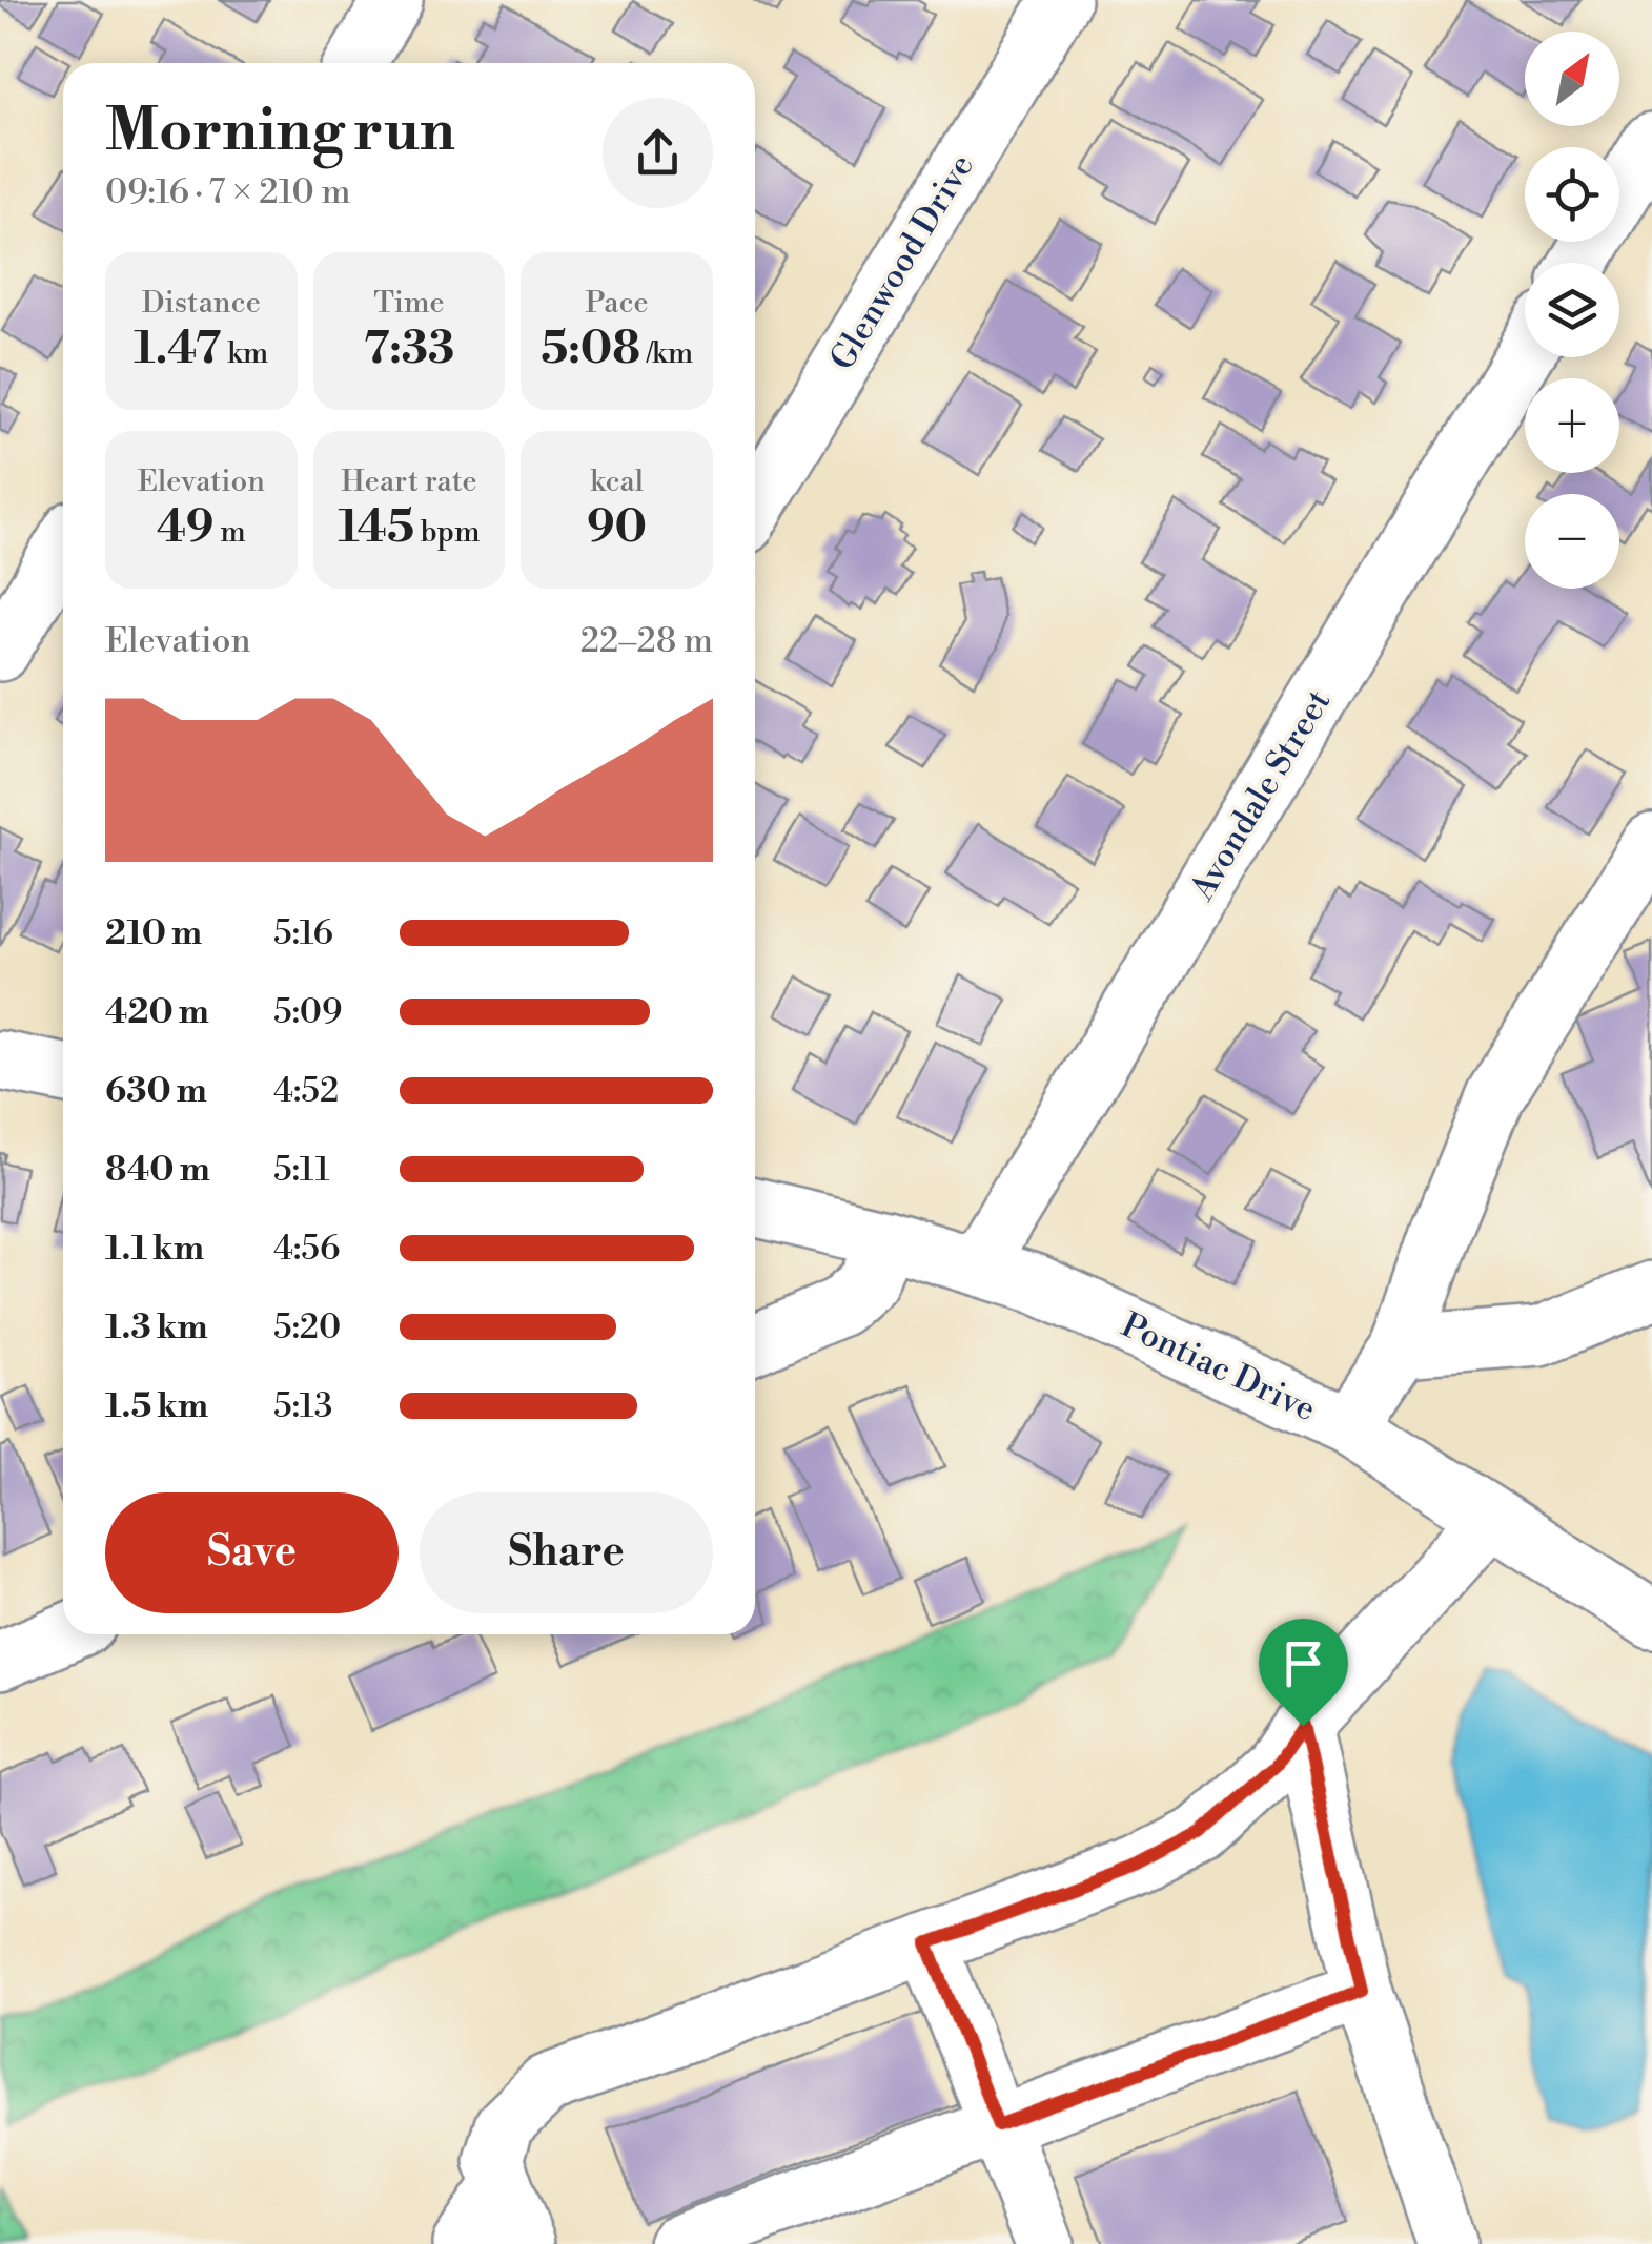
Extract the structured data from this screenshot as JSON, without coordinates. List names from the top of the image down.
{
  "streets": {
    "street": ["Glenwood Drive", "Avondale Street", "Pontiac Drive"]
  },
  "crossings": [
    ["Avondale Street", "Pontiac Drive"]
  ],
  "north": "top right",
  "page": {
    "map_buttons": ["+", "−"],
    "heading": ["Morning run", "09:16 · 7 × 210 m"],
    "stats": [
      ["Distance", "1.47 km"],
      ["Time", "7:33"],
      ["Pace", "5:08 /km"],
      ["Elevation", "49 m"],
      ["Heart rate", "145 bpm"],
      ["kcal", "90"]
    ],
    "chart": ["Elevation", "22–28 m"],
    "list": [
      {
        "name": "210 m",
        "note": "5:16"
      },
      {
        "name": "420 m",
        "note": "5:09"
      },
      {
        "name": "630 m",
        "note": "4:52"
      },
      {
        "name": "840 m",
        "note": "5:11"
      },
      {
        "name": "1.1 km",
        "note": "4:56"
      },
      {
        "name": "1.3 km",
        "note": "5:20"
      },
      {
        "name": "1.5 km",
        "note": "5:13"
      }
    ],
    "buttons": ["Save", "Share"]
  }
}
